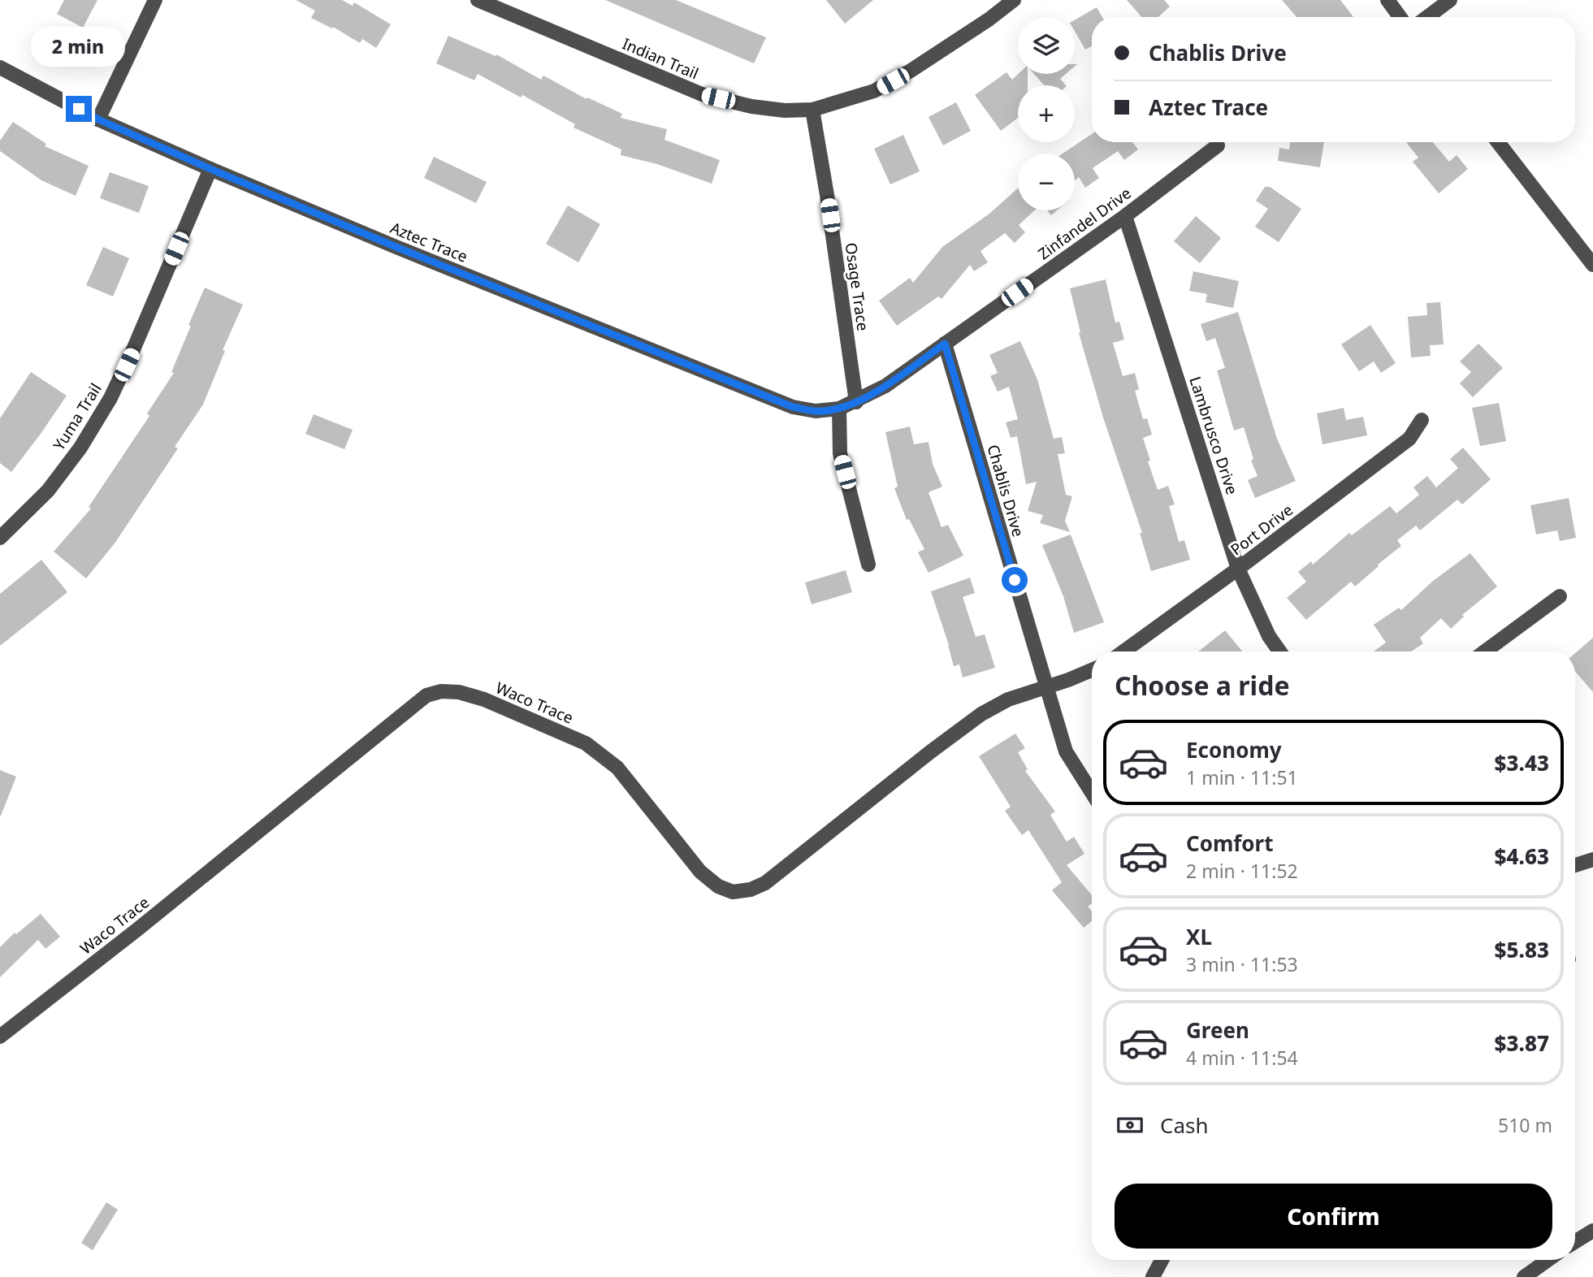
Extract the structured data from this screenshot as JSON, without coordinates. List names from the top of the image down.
{
  "streets": {
    "street": [
      "Indian Trail",
      "Zinfandel Drive",
      "Aztec Trace",
      "Osage Trace",
      "Yuma Trail",
      "Lambrusco Drive",
      "Chablis Drive",
      "Port Drive",
      "Waco Trace"
    ]
  },
  "crossings": [
    ["Indian Trail", "Osage Trace"],
    ["Zinfandel Drive", "Aztec Trace"],
    ["Zinfandel Drive", "Osage Trace"],
    ["Zinfandel Drive", "Lambrusco Drive"],
    ["Zinfandel Drive", "Chablis Drive"],
    ["Aztec Trace", "Osage Trace"],
    ["Aztec Trace", "Yuma Trail"],
    ["Lambrusco Drive", "Port Drive"],
    ["Chablis Drive", "Waco Trace"]
  ],
  "page": {
    "map_buttons": ["+", "−"],
    "banner": ["Chablis Drive", "Aztec Trace"],
    "bubble": "2 min",
    "heading": "Choose a ride",
    "list": [
      {
        "name": "Economy",
        "note": "1 min · 11:51",
        "value": "$3.43"
      },
      {
        "name": "Comfort",
        "note": "2 min · 11:52",
        "value": "$4.63"
      },
      {
        "name": "XL",
        "note": "3 min · 11:53",
        "value": "$5.83"
      },
      {
        "name": "Green",
        "note": "4 min · 11:54",
        "value": "$3.87"
      }
    ],
    "pay": ["Cash", "510 m"],
    "buttons": "Confirm"
  }
}
